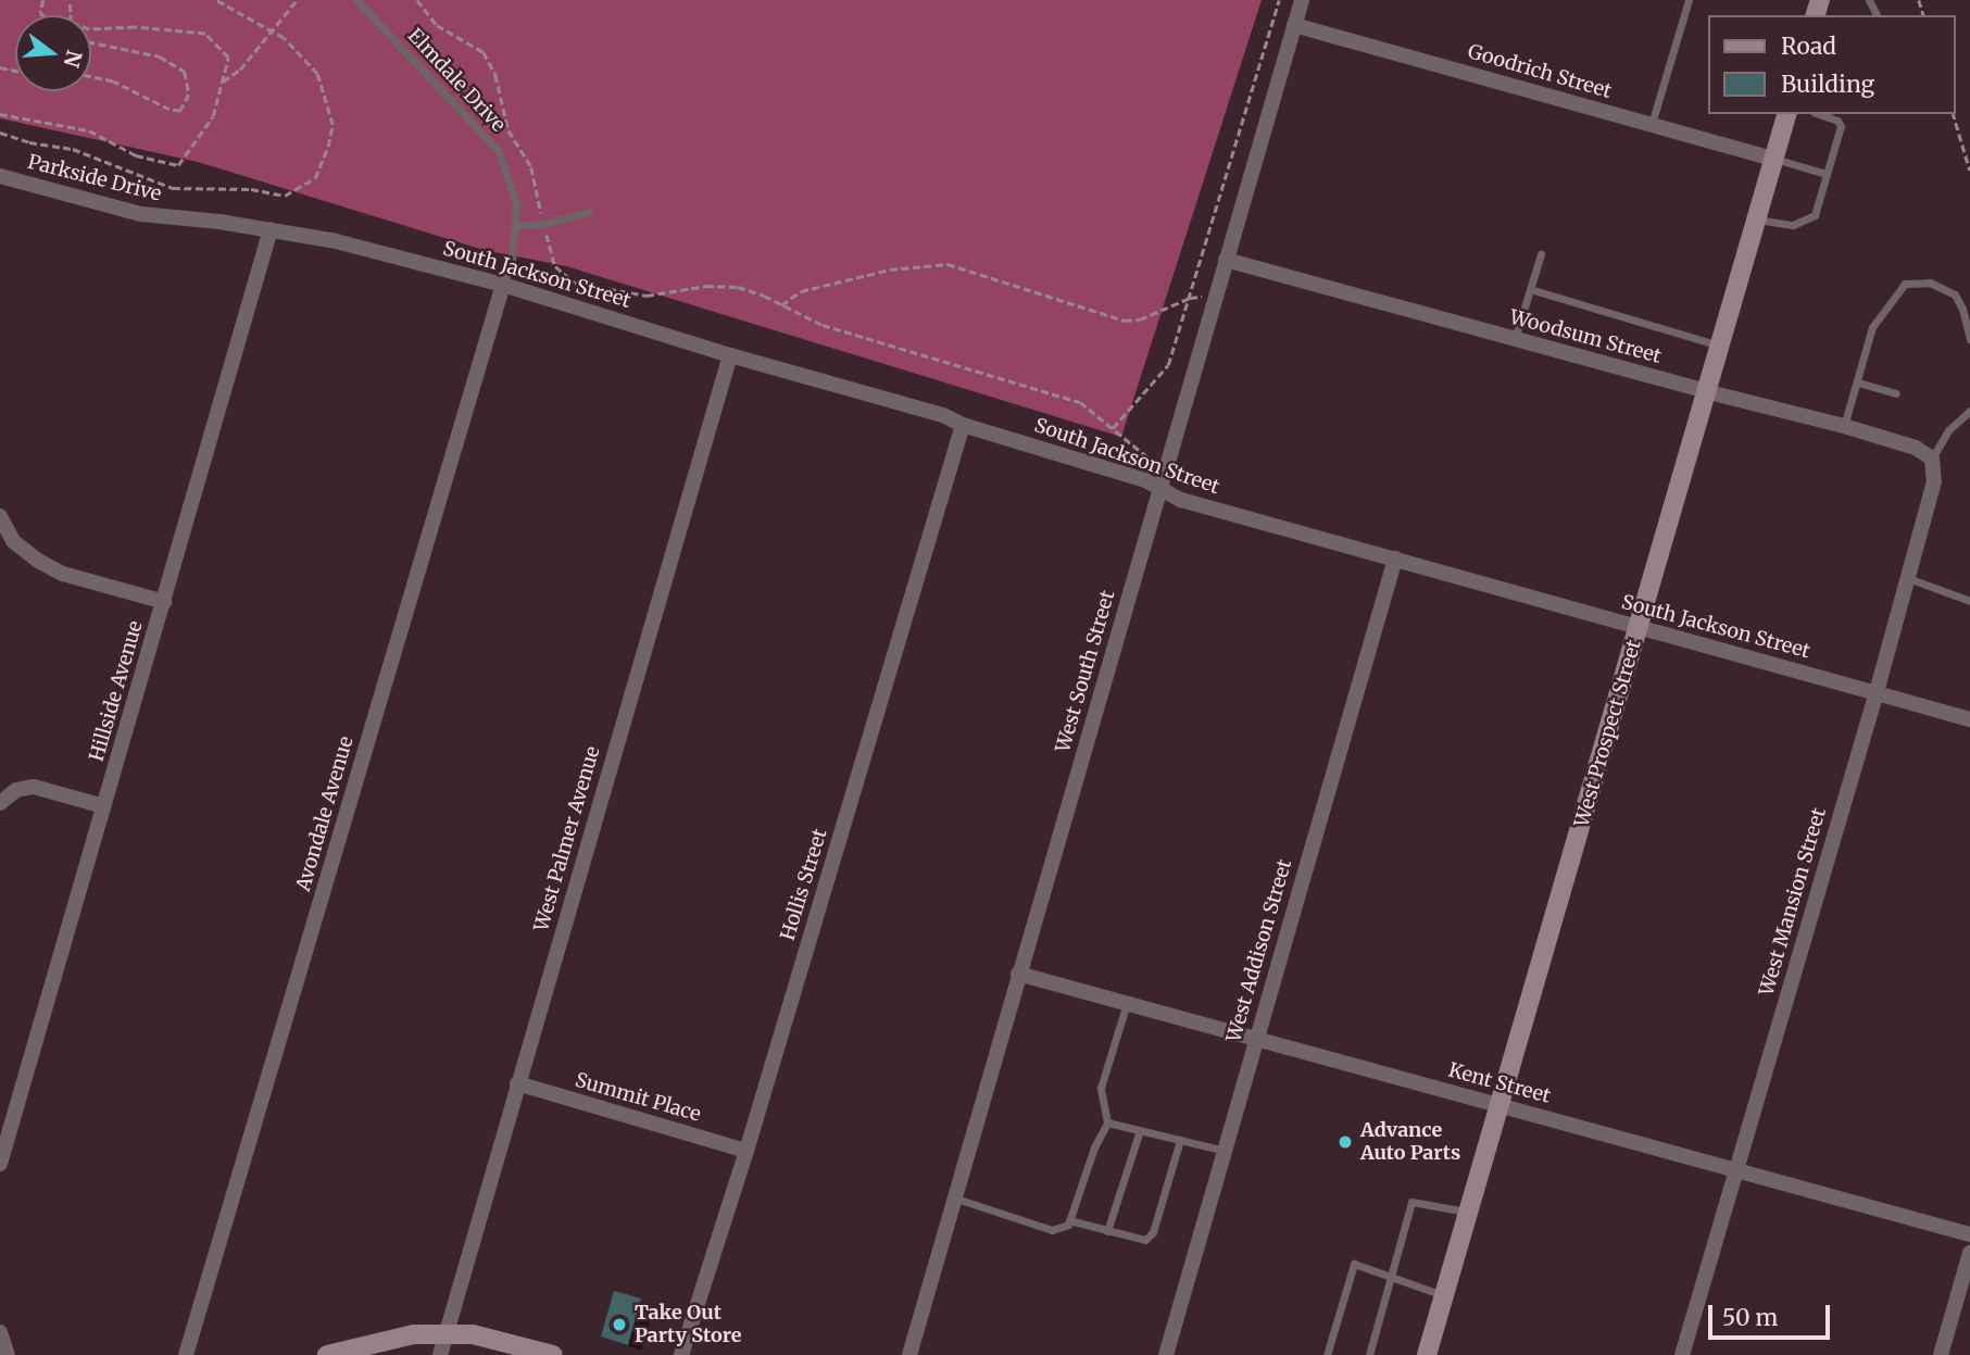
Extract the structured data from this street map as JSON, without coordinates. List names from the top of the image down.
{
  "streets": {
    "street": [
      "Goodrich Street",
      "Parkside Drive",
      "South Jackson Street",
      "Woodsum Street",
      "West South Street",
      "Hillside Avenue",
      "West Prospect Street",
      "Avondale Avenue",
      "West Palmer Avenue",
      "Hollis Street",
      "West Mansion Street",
      "West Addison Street",
      "Kent Street",
      "Summit Place"
    ],
    "lane": ["Elmdale Drive"]
  },
  "crossings": [
    ["Goodrich Street", "West South Street"],
    ["Goodrich Street", "West Prospect Street"],
    ["Elmdale Drive", "South Jackson Street"],
    ["Elmdale Drive", "Avondale Avenue"],
    ["Parkside Drive", "South Jackson Street"],
    ["Parkside Drive", "Hillside Avenue"],
    ["South Jackson Street", "West South Street"],
    ["South Jackson Street", "Hillside Avenue"],
    ["South Jackson Street", "West Prospect Street"],
    ["South Jackson Street", "Avondale Avenue"],
    ["South Jackson Street", "West Palmer Avenue"],
    ["South Jackson Street", "Hollis Street"],
    ["South Jackson Street", "West Mansion Street"],
    ["South Jackson Street", "West Addison Street"],
    ["Woodsum Street", "West South Street"],
    ["Woodsum Street", "West Prospect Street"],
    ["Woodsum Street", "West Mansion Street"],
    ["West South Street", "Kent Street"],
    ["West Prospect Street", "Kent Street"],
    ["West Palmer Avenue", "Summit Place"],
    ["Hollis Street", "Summit Place"],
    ["West Mansion Street", "Kent Street"],
    ["West Addison Street", "Kent Street"]
  ],
  "places": ["Advance Auto Parts", "Take Out Party Store"],
  "legend": ["Road", "Building"],
  "scale_bar": "50 m",
  "north": "right"
}
